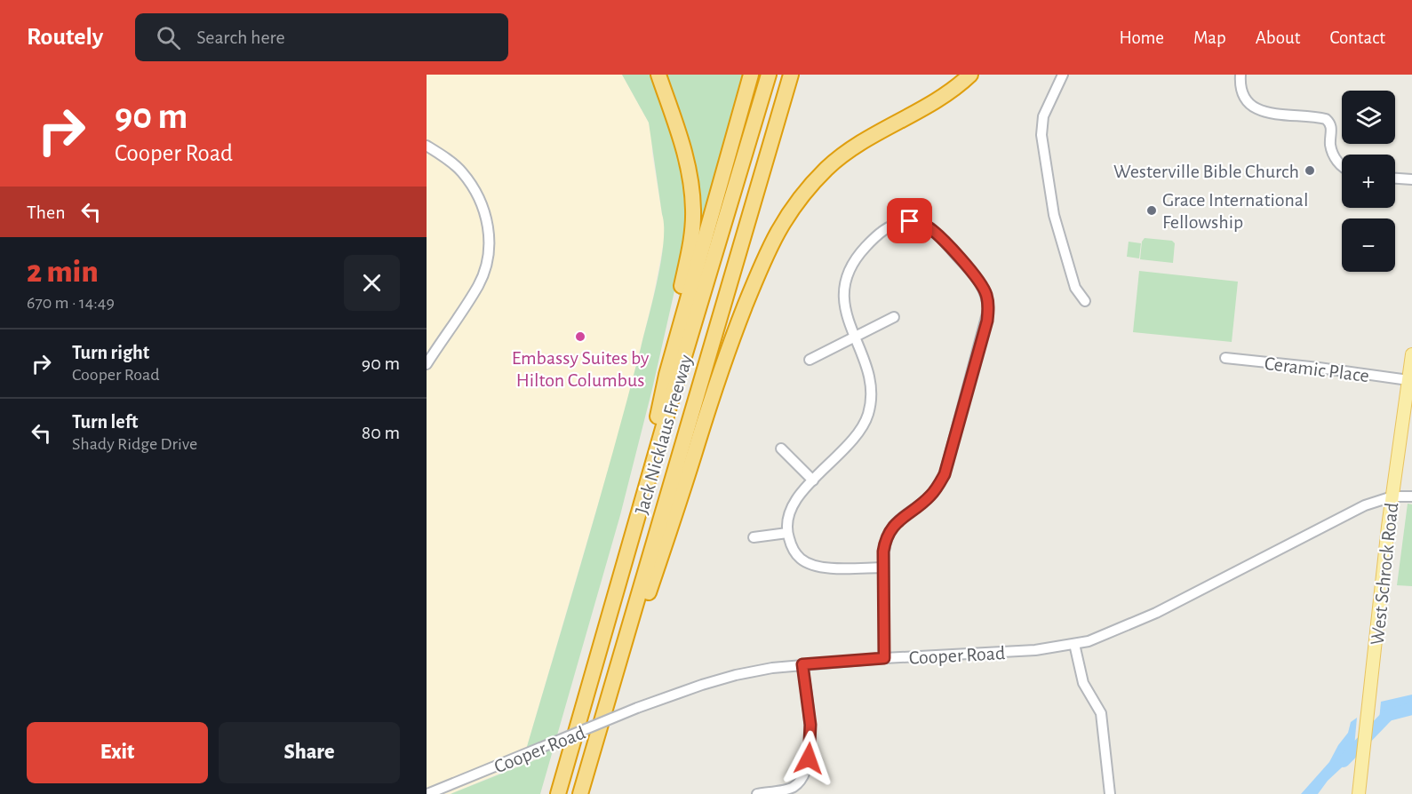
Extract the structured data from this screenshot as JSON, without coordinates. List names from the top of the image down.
{
  "streets": {
    "highway": ["Jack Nicklaus Freeway"],
    "main road": ["West Schrock Road"],
    "street": ["Ceramic Place", "Cooper Road"]
  },
  "crossings": [
    ["Ceramic Place", "West Schrock Road"],
    ["West Schrock Road", "Cooper Road"]
  ],
  "places": ["Westerville Bible Church", "Grace International Fellowship", "Embassy Suites by Hilton Columbus"],
  "page": {
    "header": "Routely",
    "search": "Search here",
    "nav": [
      "Home",
      "Map",
      "About",
      "Contact"
    ],
    "turn": ["90 m", "Cooper Road"],
    "map_buttons": ["+", "−"],
    "then": "Then",
    "heading": ["2 min", "670 m · 14:49"],
    "list": [
      {
        "name": "Turn right",
        "note": "Cooper Road",
        "value": "90 m"
      },
      {
        "name": "Turn left",
        "note": "Shady Ridge Drive",
        "value": "80 m"
      }
    ],
    "buttons": ["Exit", "Share"]
  }
}
